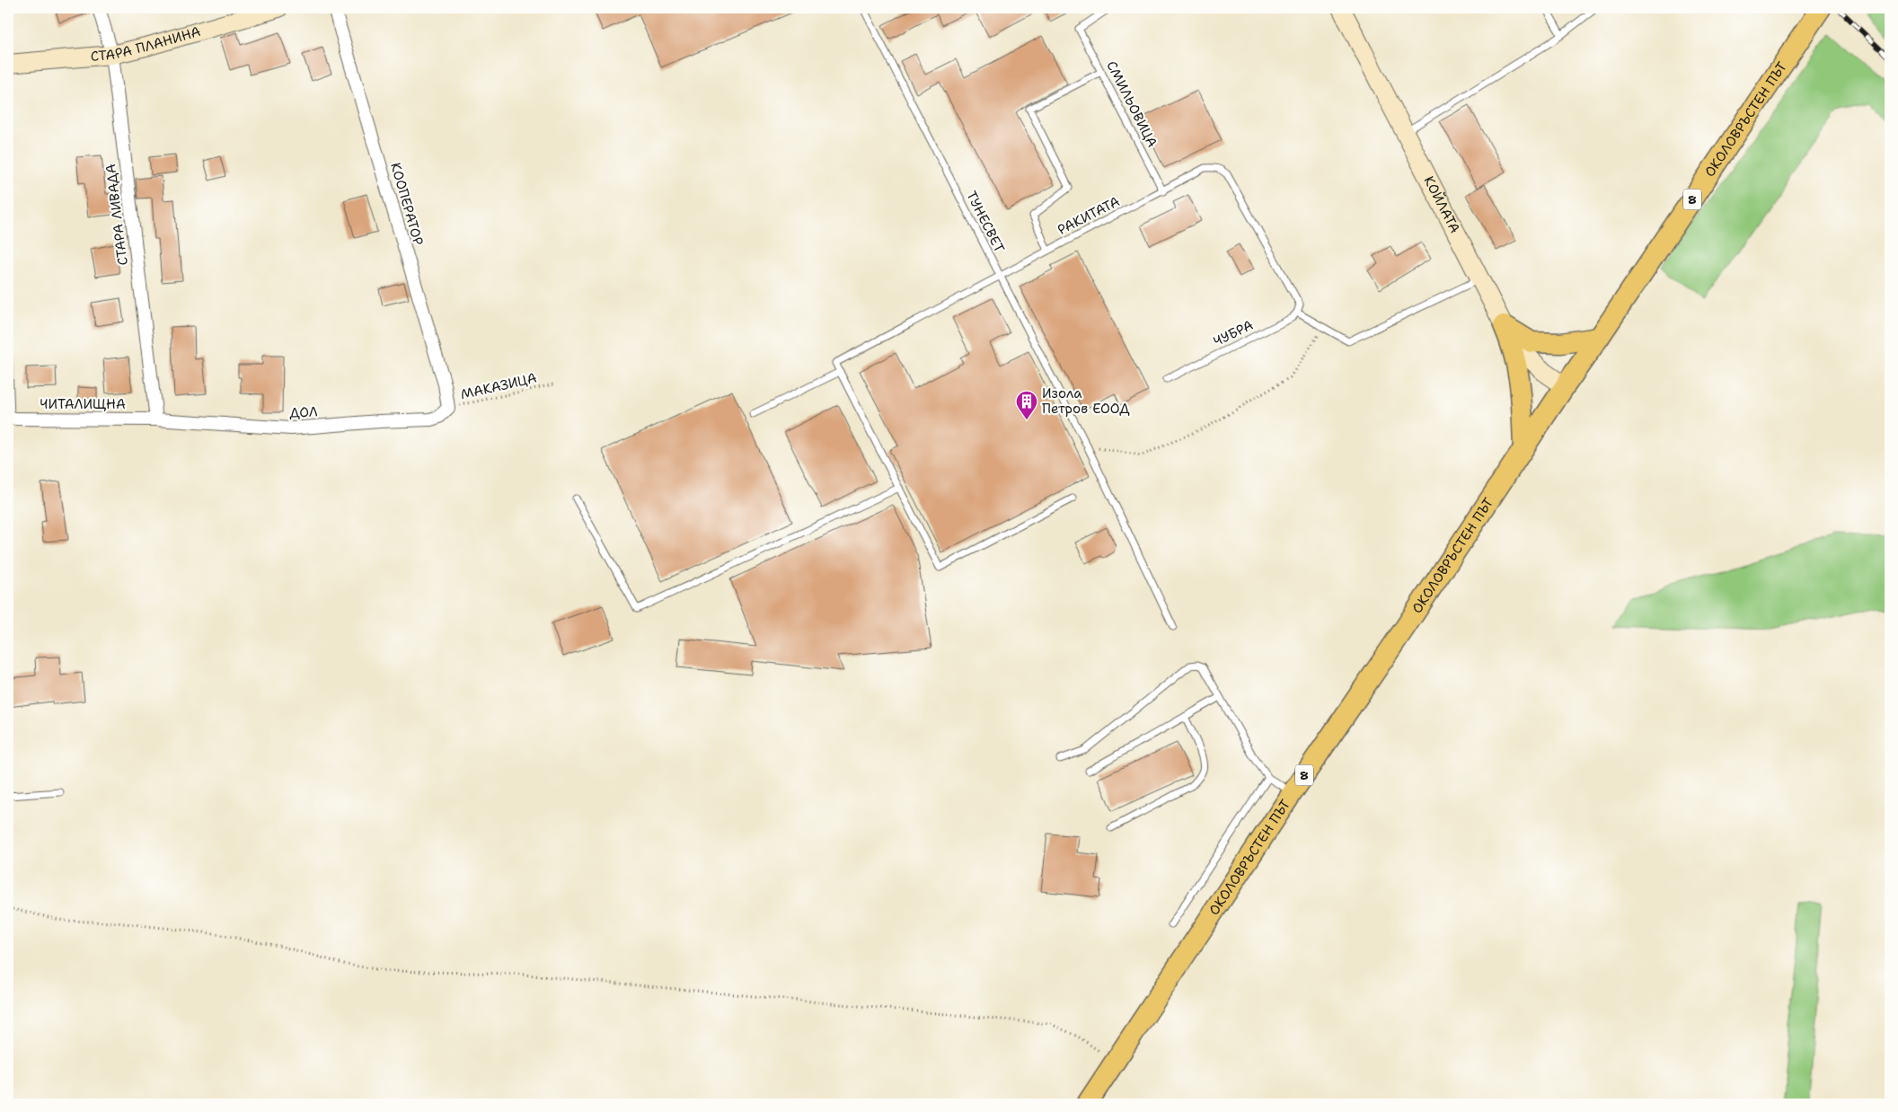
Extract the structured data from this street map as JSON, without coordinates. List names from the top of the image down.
{
  "streets": {
    "main road": ["ОКОЛОВРЪСТЕН ПЪТ", "8"],
    "street": [
      "СТАРА ПЛАНИНА",
      "КООПЕРАТОР",
      "КОЙЛАТА",
      "СТАРА ЛИВАДА",
      "ЧИТАЛИЩНА",
      "ДОЛ"
    ],
    "lane": [
      "СМИЛЬОВИЦА",
      "РАКИТАТА",
      "ТУНЕСВЕТ",
      "ЧУБРА"
    ],
    "path": ["МАКАЗИЦА"]
  },
  "crossings": [
    ["СТАРА ПЛАНИНА", "СТАРА ЛИВАДА"],
    ["СМИЛЬОВИЦА", "РАКИТАТА"],
    ["ОКОЛОВРЪСТЕН ПЪТ", "КОЙЛАТА"],
    ["КООПЕРАТОР", "МАКАЗИЦА"],
    ["КООПЕРАТОР", "ДОЛ"],
    ["СТАРА ЛИВАДА", "ЧИТАЛИЩНА"],
    ["СТАРА ЛИВАДА", "ДОЛ"],
    ["РАКИТАТА", "ТУНЕСВЕТ"],
    ["РАКИТАТА", "ЧУБРА"],
    ["МАКАЗИЦА", "ДОЛ"],
    ["ЧИТАЛИЩНА", "ДОЛ"]
  ],
  "places": {
    "building": ["Изола Петров ЕООД"]
  }
}
